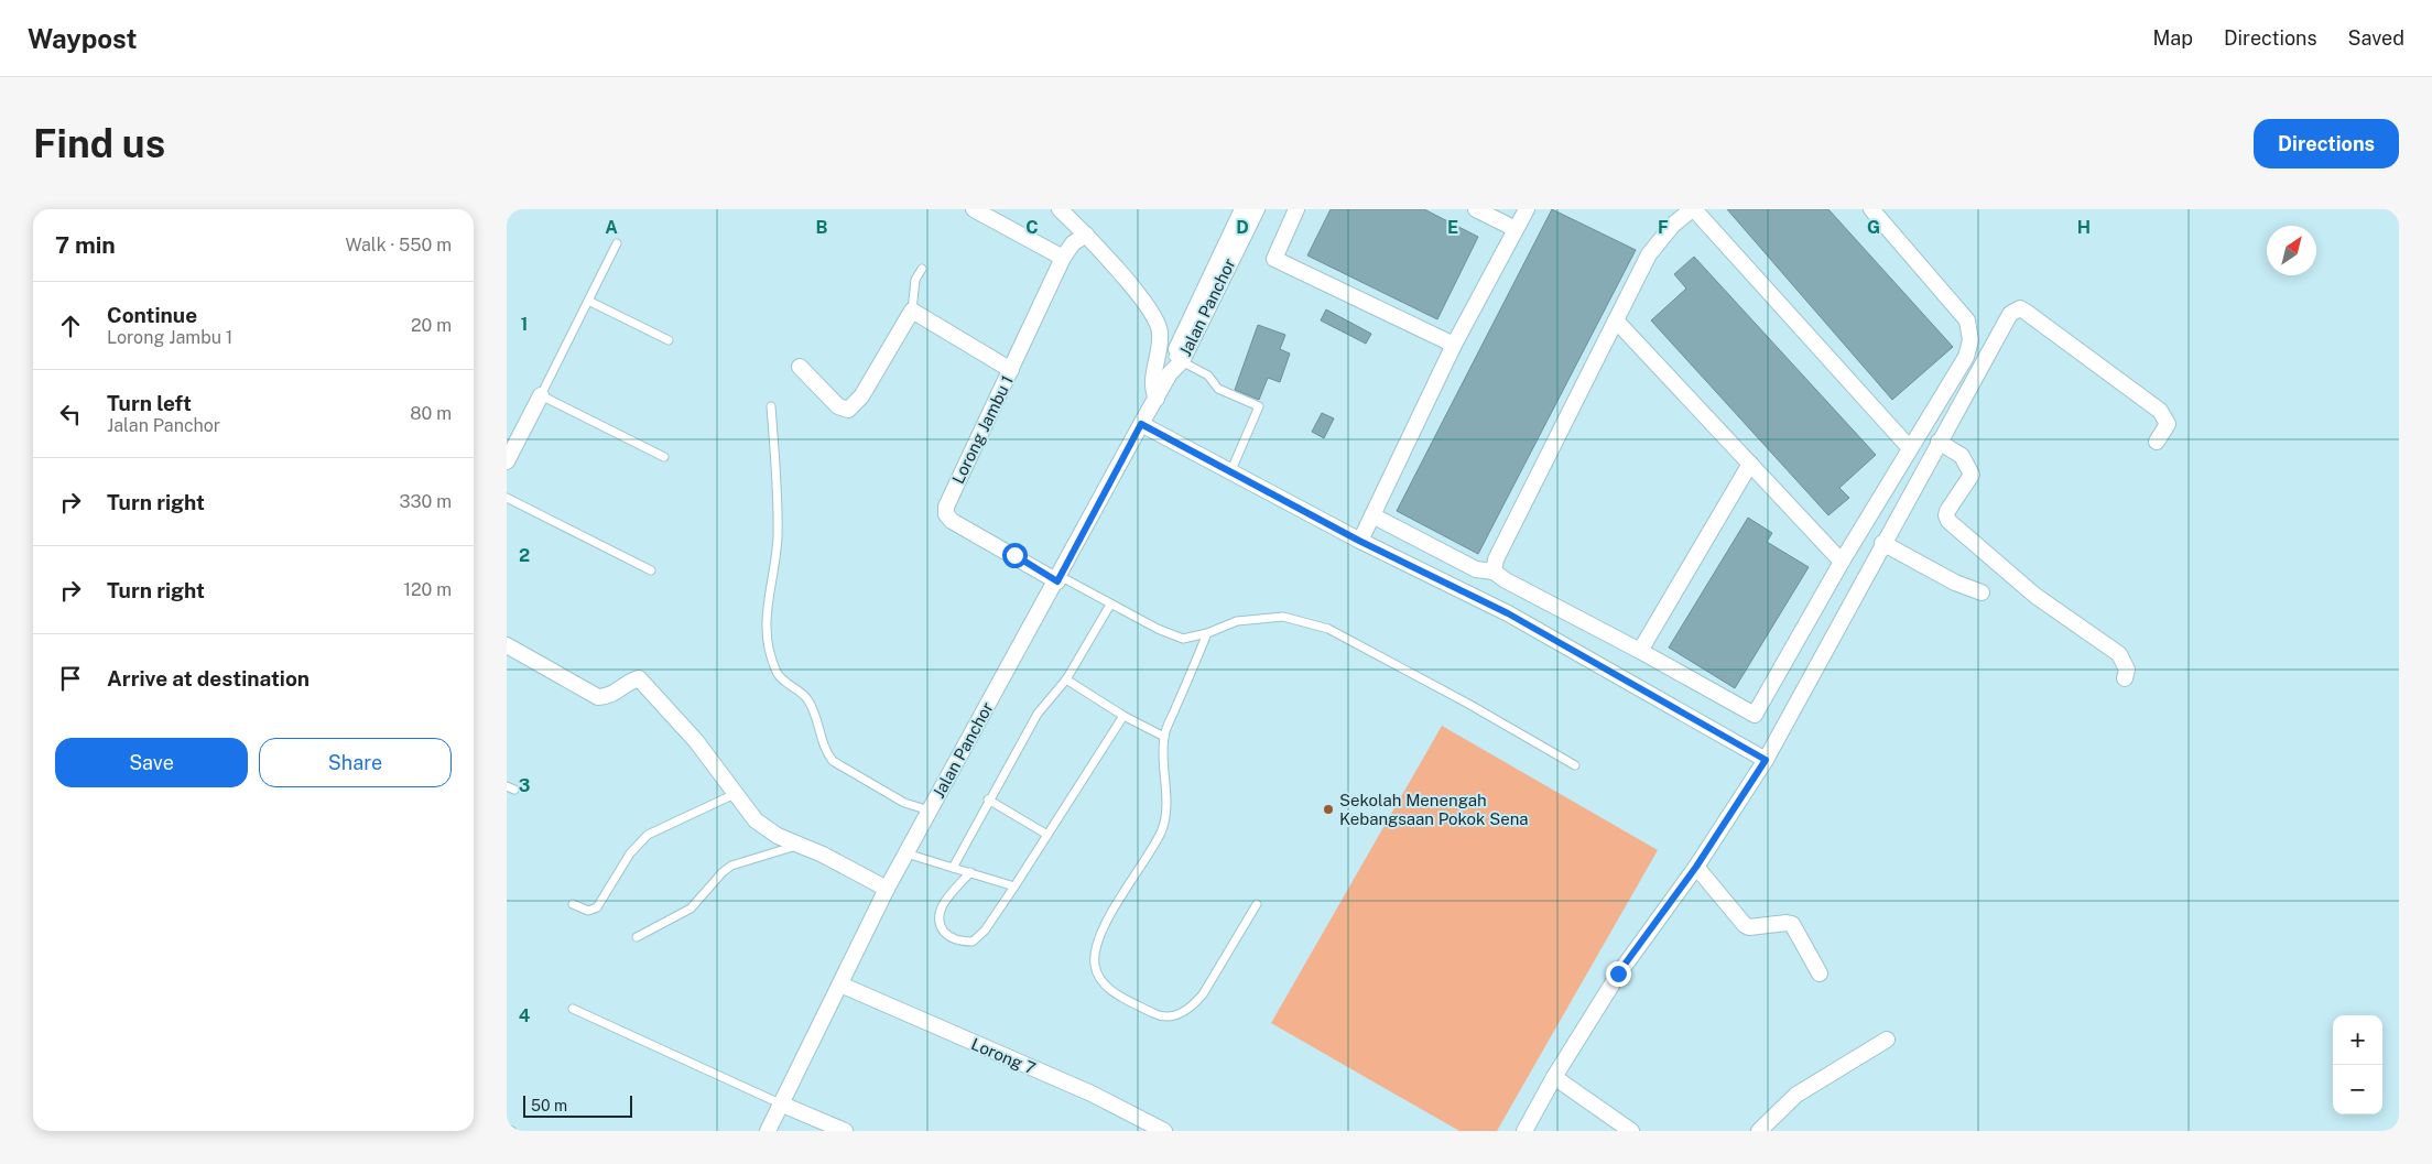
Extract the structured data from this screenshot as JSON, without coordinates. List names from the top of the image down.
{
  "streets": {
    "street": ["Jalan Panchor", "Lorong Jambu 1", "Lorong 7"]
  },
  "crossings": [
    ["Jalan Panchor", "Lorong Jambu 1"],
    ["Jalan Panchor", "Lorong 7"]
  ],
  "places": ["Sekolah Menengah Kebangsaan Pokok Sena"],
  "scale_bar": "50 m",
  "north": "top right",
  "page": {
    "header": "Waypost",
    "nav": ["Map", "Directions", "Saved"],
    "buttons": [
      "Directions",
      ["Save", "Share"]
    ],
    "title": "Find us",
    "heading": ["7 min", "Walk · 550 m"],
    "list": [
      ["Continue", "Lorong Jambu 1", "20 m"],
      ["Turn left", "Jalan Panchor", "80 m"],
      ["Turn right", "330 m"],
      ["Turn right", "120 m"],
      "Arrive at destination"
    ],
    "map_buttons": ["+", "−"],
    "scale": "50 m"
  },
  "grid": {
    "columns": [
      "A",
      "B",
      "C",
      "D",
      "E",
      "F",
      "G",
      "H"
    ],
    "rows": [
      "1",
      "2",
      "3",
      "4"
    ]
  }
}
